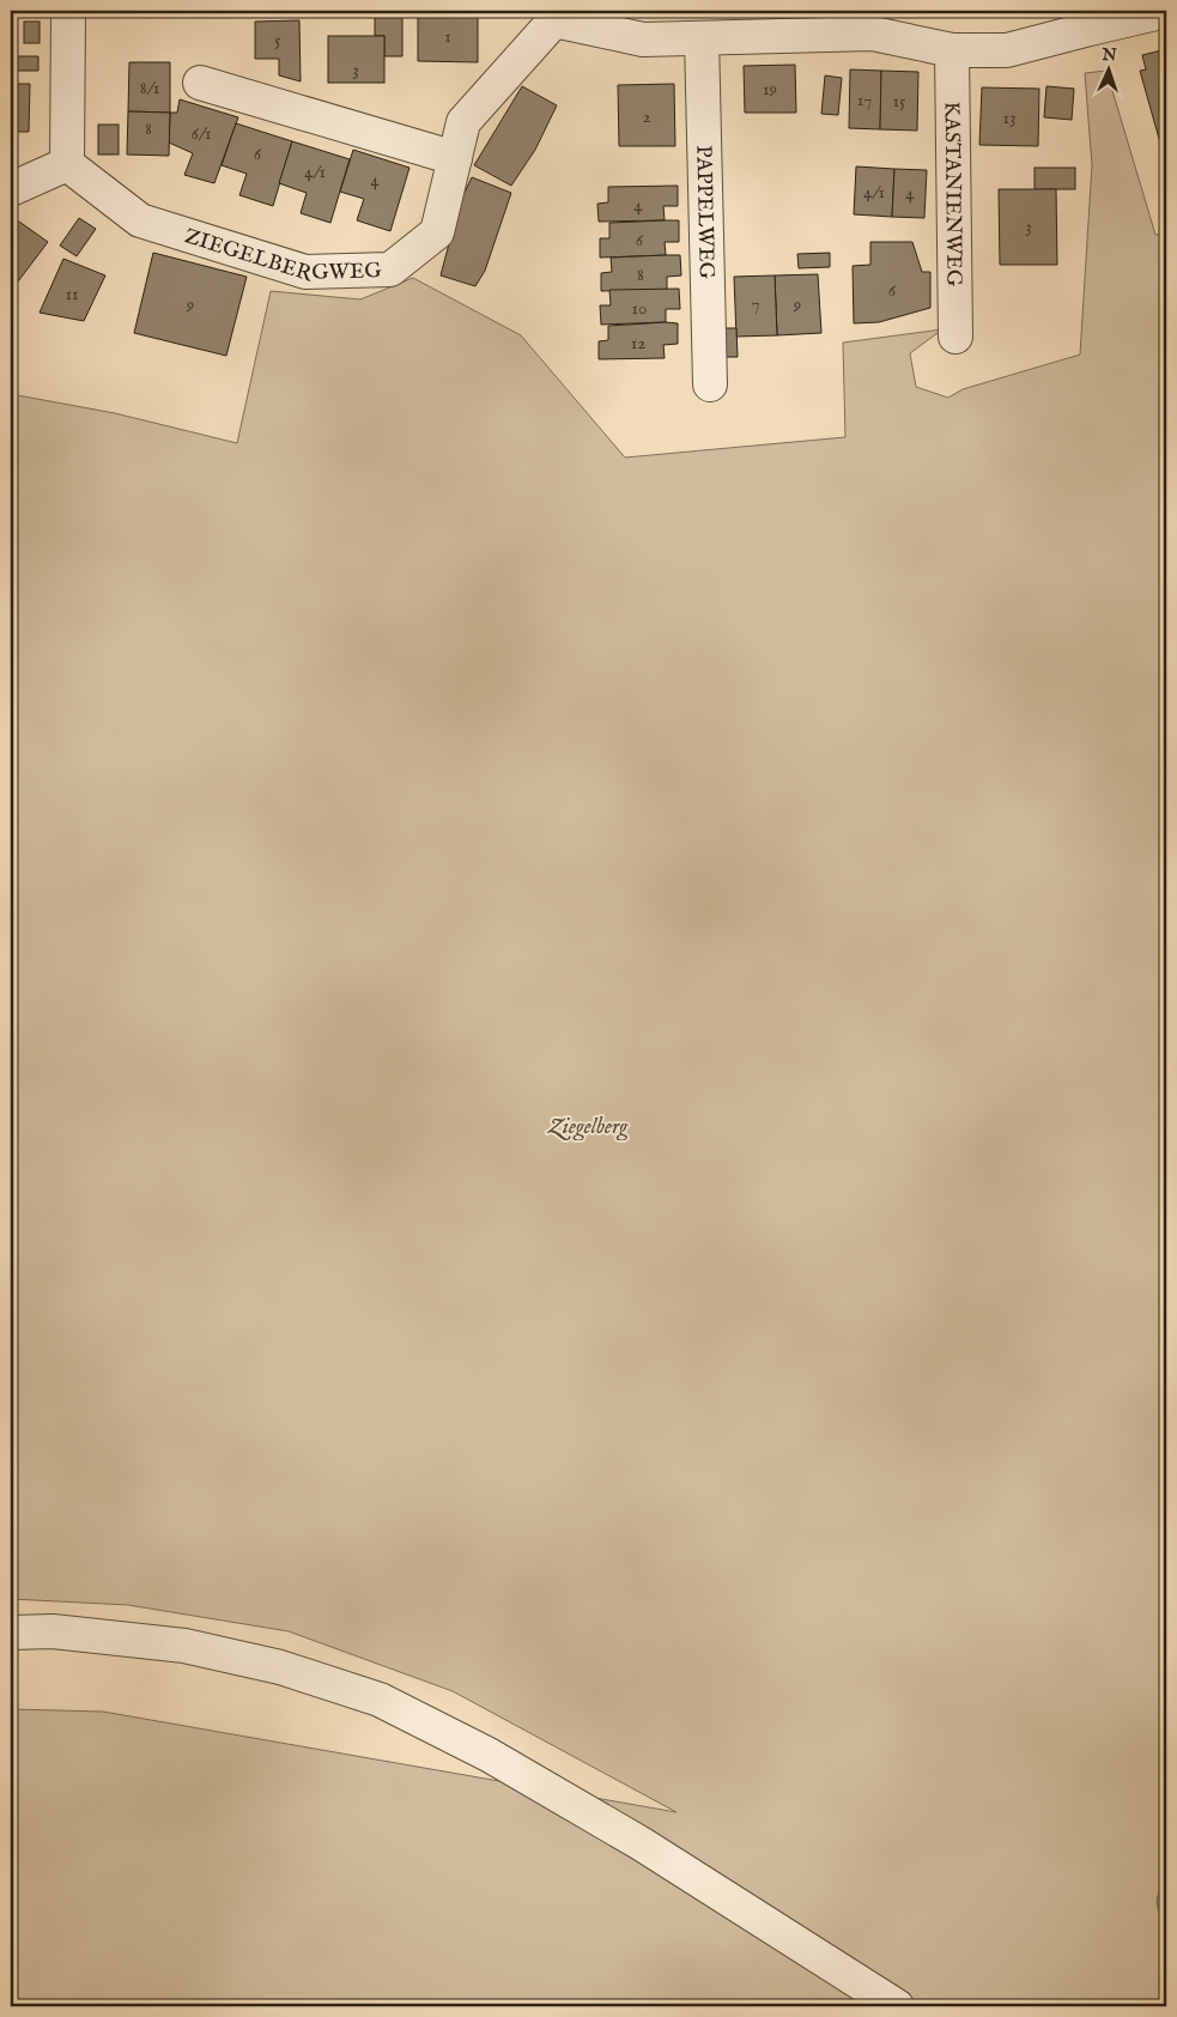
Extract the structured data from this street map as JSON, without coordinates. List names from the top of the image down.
{
  "streets": {
    "street": ["KASTANIENWEG", "PAPPELWEG", "ZIEGELBERGWEG"]
  },
  "parks": ["Ziegelberg"],
  "house_numbers": [
    "1",
    "5",
    "3",
    "8/1",
    "19",
    "17",
    "15",
    "2",
    "13",
    "8",
    "6/1",
    "6",
    "4/1",
    "4",
    "4/1",
    "4",
    "4",
    "3",
    "6",
    "8",
    "6",
    "11",
    "7",
    "9",
    "9",
    "10",
    "12"
  ],
  "north": "top"
}
